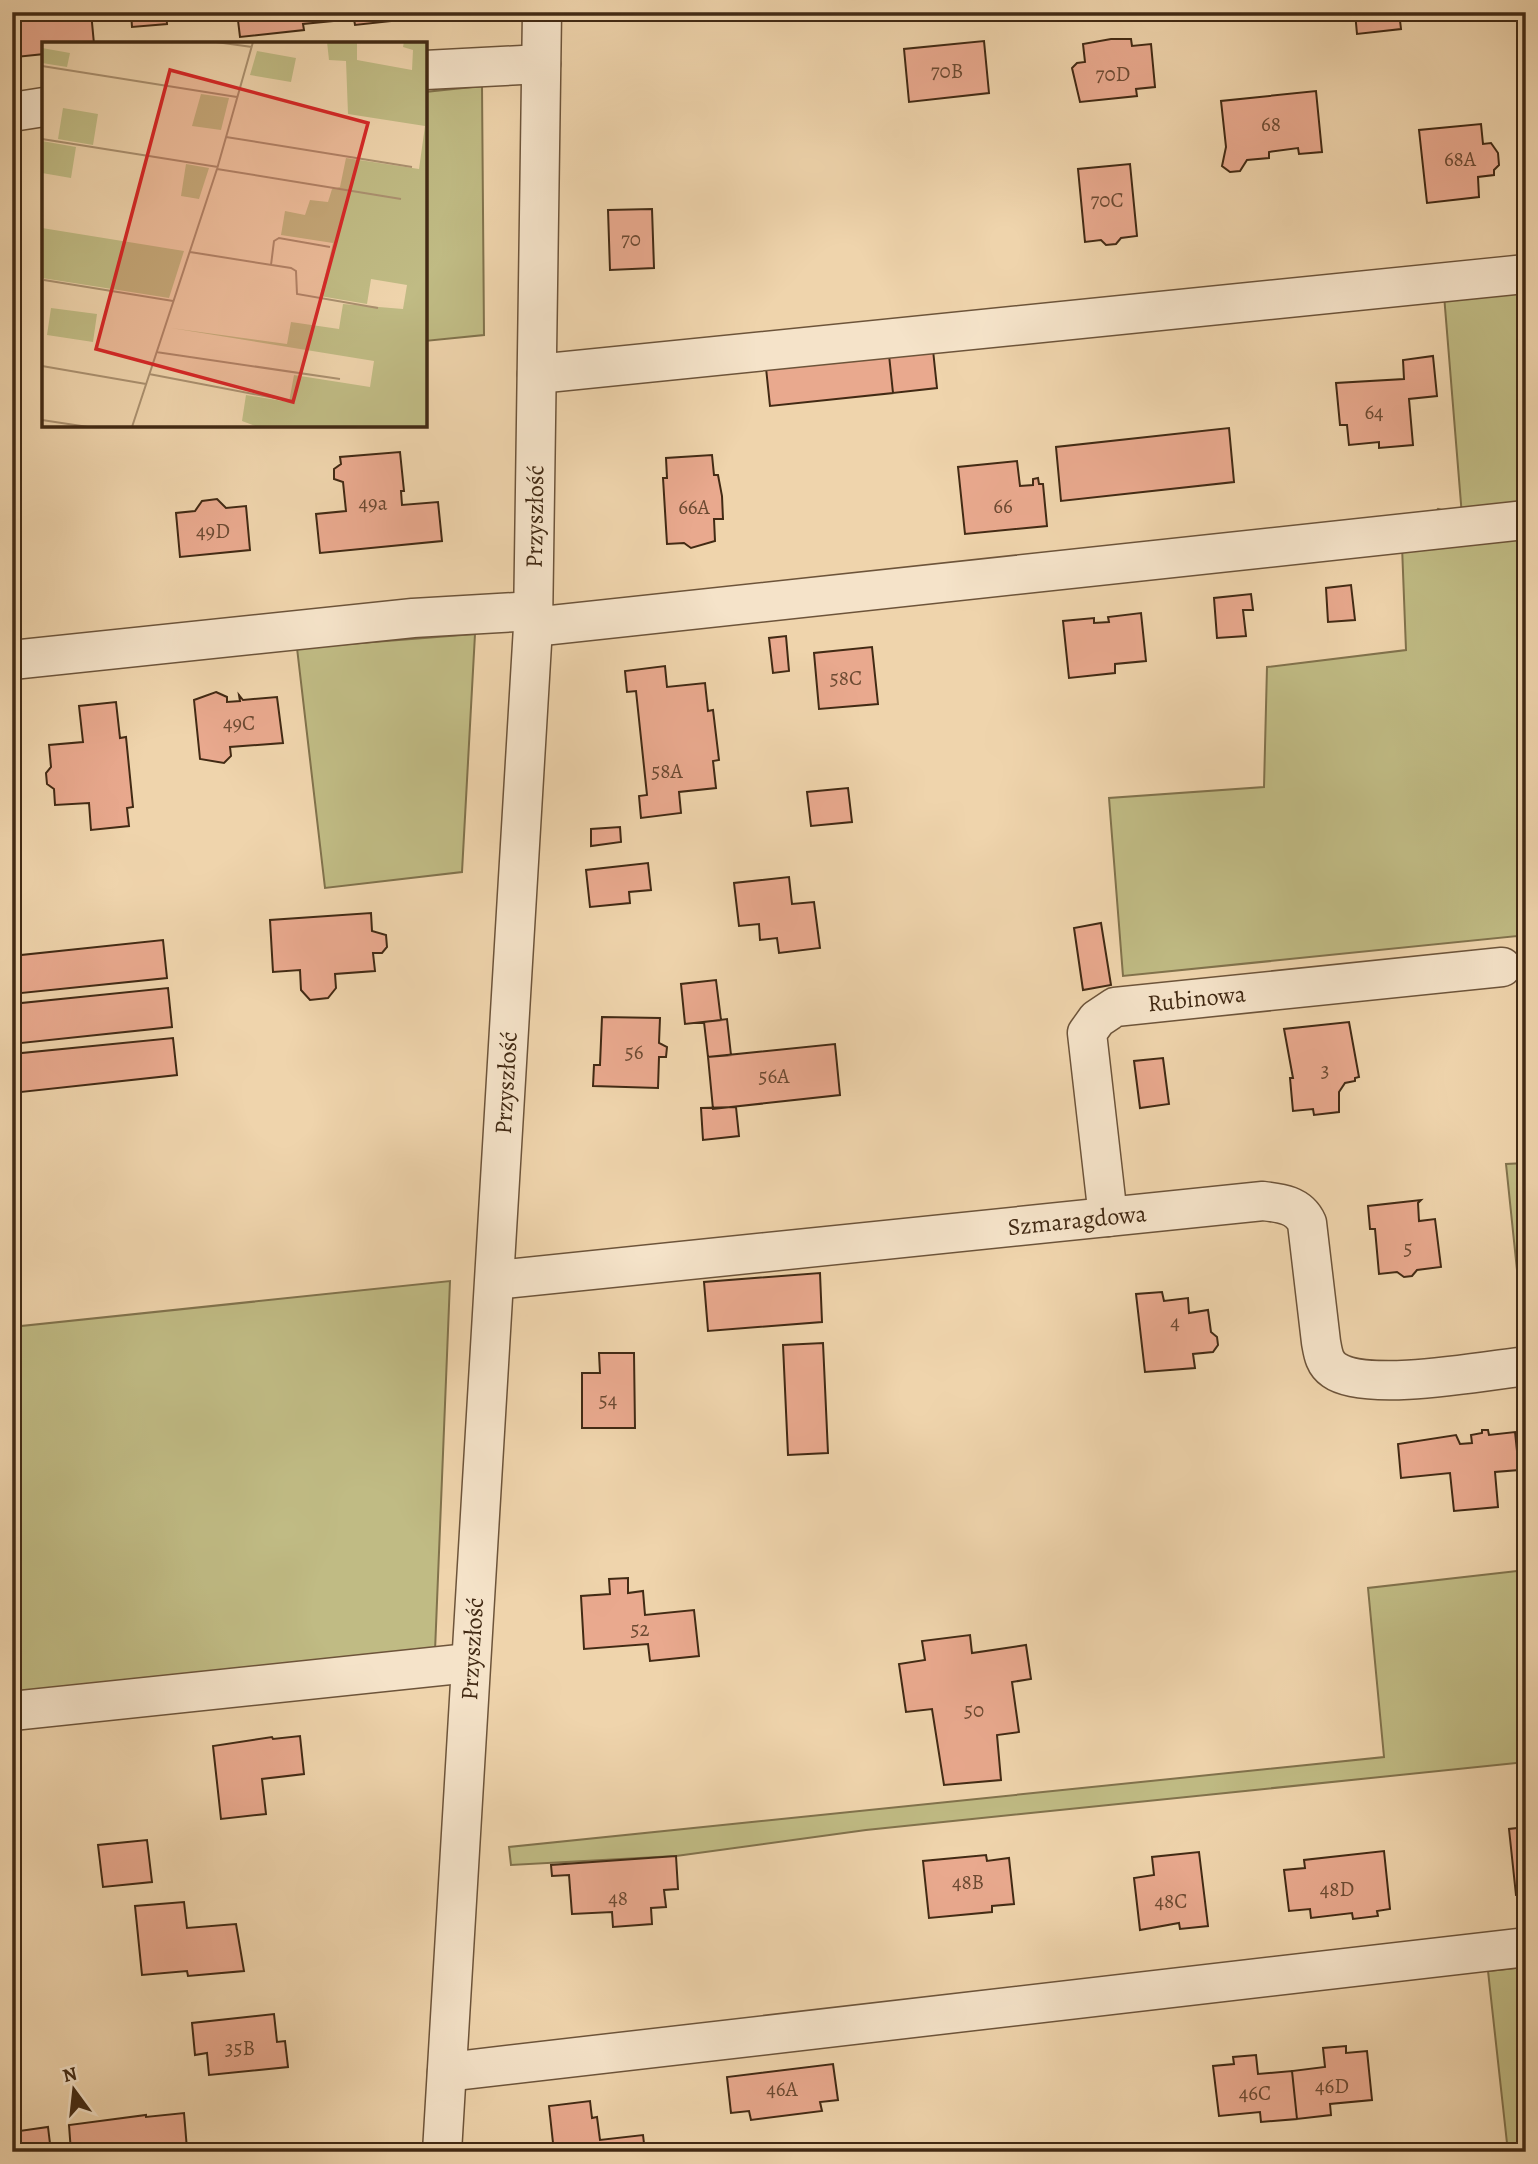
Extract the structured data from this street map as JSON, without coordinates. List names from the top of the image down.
{
  "streets": {
    "street": ["Przyszłość", "Rubinowa", "Szmaragdowa"]
  },
  "crossings": [
    ["Przyszłość", "Szmaragdowa"],
    ["Rubinowa", "Szmaragdowa"]
  ],
  "house_numbers": [
    "70B",
    "70D",
    "68",
    "68A",
    "70C",
    "70",
    "64",
    "49a",
    "66",
    "66A",
    "49D",
    "58C",
    "49C",
    "58A",
    "56",
    "3",
    "56A",
    "5",
    "4",
    "54",
    "52",
    "50",
    "48B",
    "48D",
    "48",
    "48C",
    "35B",
    "46D",
    "46A",
    "46C"
  ],
  "north": "top"
}
